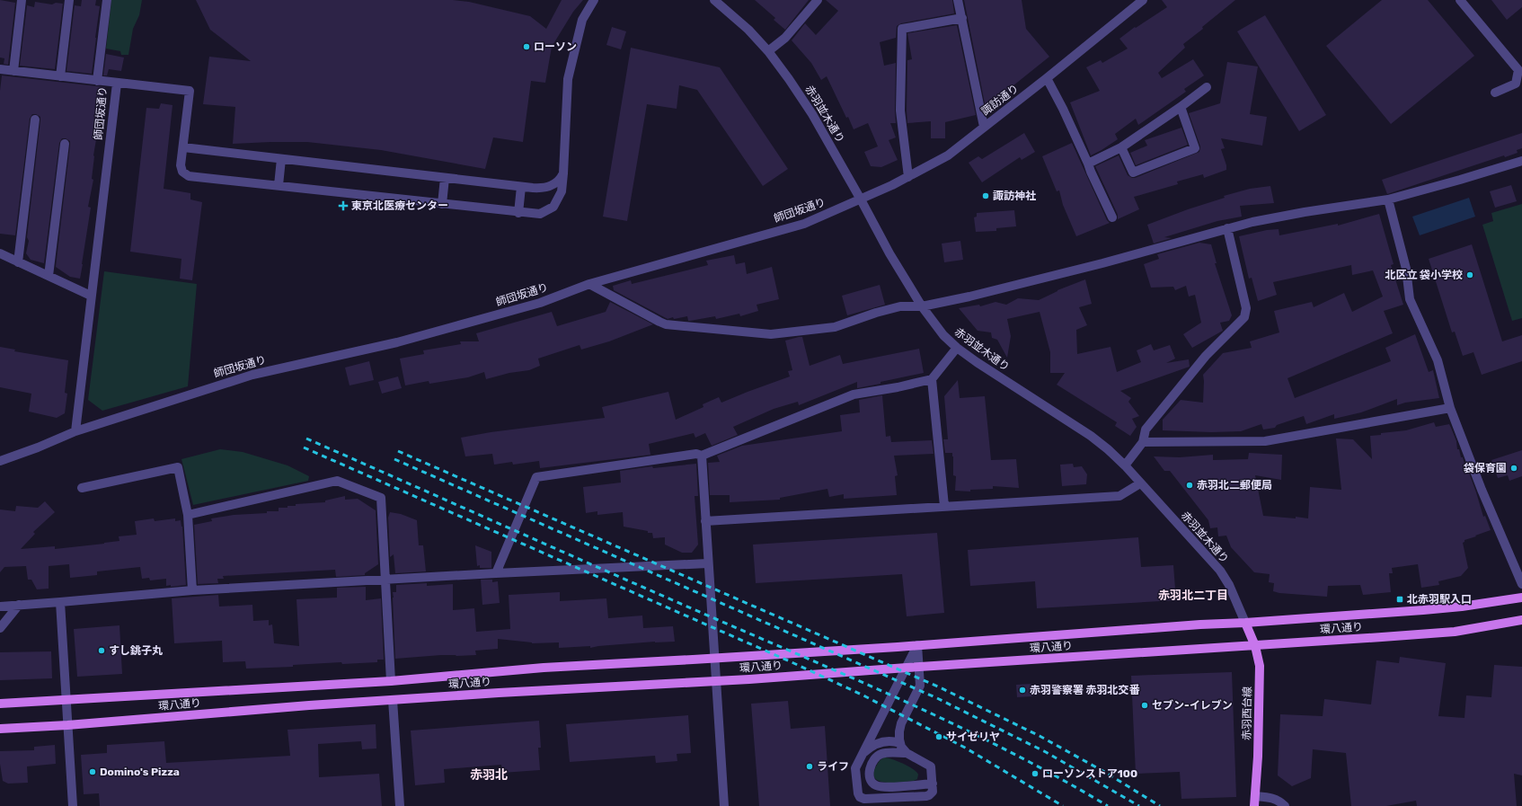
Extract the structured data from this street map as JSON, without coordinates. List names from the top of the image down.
{
  "streets": {
    "main road": ["環八通り", "赤羽西台線"],
    "street": ["諏訪通り", "師団坂通り", "赤羽並木通り"]
  },
  "crossings": [
    ["諏訪通り", "師団坂通り"],
    ["諏訪通り", "赤羽並木通り"],
    ["師団坂通り", "赤羽並木通り"],
    ["赤羽並木通り", "環八通り"],
    ["赤羽並木通り", "赤羽西台線"],
    ["環八通り", "赤羽西台線"]
  ],
  "districts": ["赤羽北二丁目", "赤羽北"],
  "places": {
    "other": [
      "ローソン",
      "諏訪神社",
      "北区立 袋小学校",
      "袋保育園",
      "赤羽北二郵便局",
      "すし銚子丸",
      "赤羽警察署 赤羽北交番",
      "セブン-イレブン",
      "サイゼリヤ",
      "ライフ",
      "Domino's Pizza",
      "ローソンストア100"
    ],
    "health": ["東京北医療センター"],
    "transit": ["北赤羽駅入口"]
  }
}
